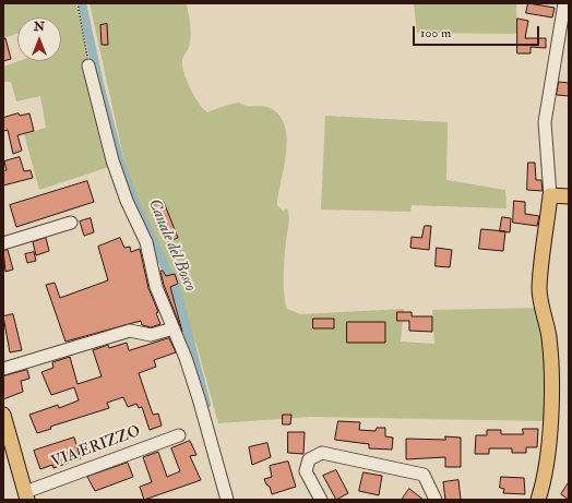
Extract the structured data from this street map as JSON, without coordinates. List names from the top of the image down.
{
  "streets": {
    "main road": ["VIA ERIZZO"]
  },
  "water": ["Canale del Bosco"],
  "scale_bar": "100 m",
  "north": "top"
}
